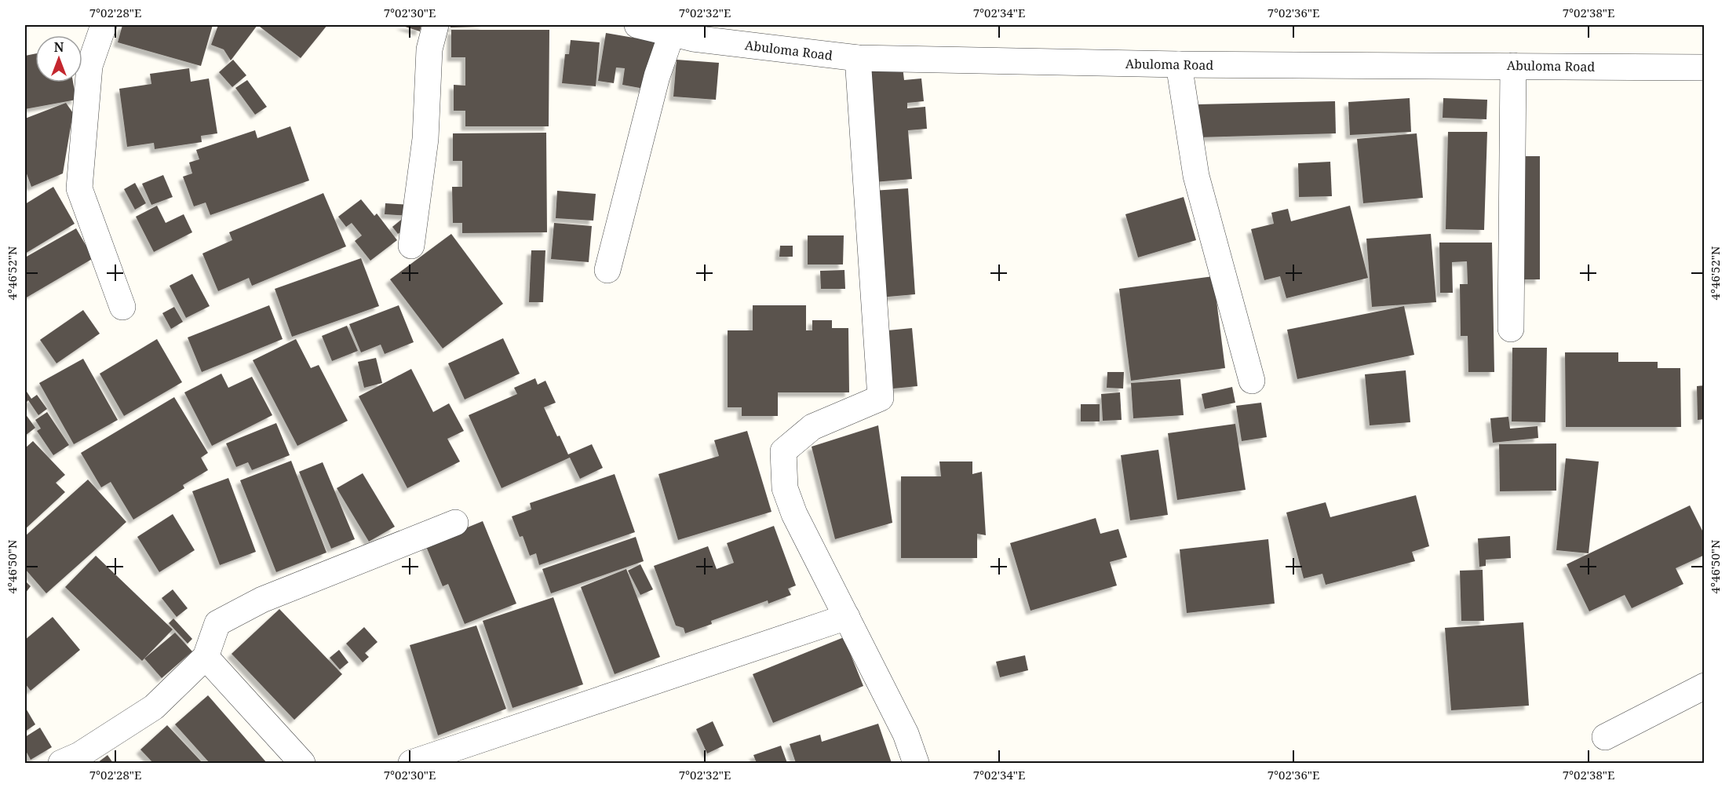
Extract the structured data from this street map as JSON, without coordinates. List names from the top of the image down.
{
  "streets": {
    "street": ["Abuloma Road"]
  },
  "north": "top",
  "coordinates": [
    "7°02'28\"E",
    "7°02'30\"E",
    "7°02'32\"E",
    "7°02'34\"E",
    "7°02'36\"E",
    "7°02'38\"E",
    "4°46'52\"N",
    "4°46'50\"N"
  ]
}
